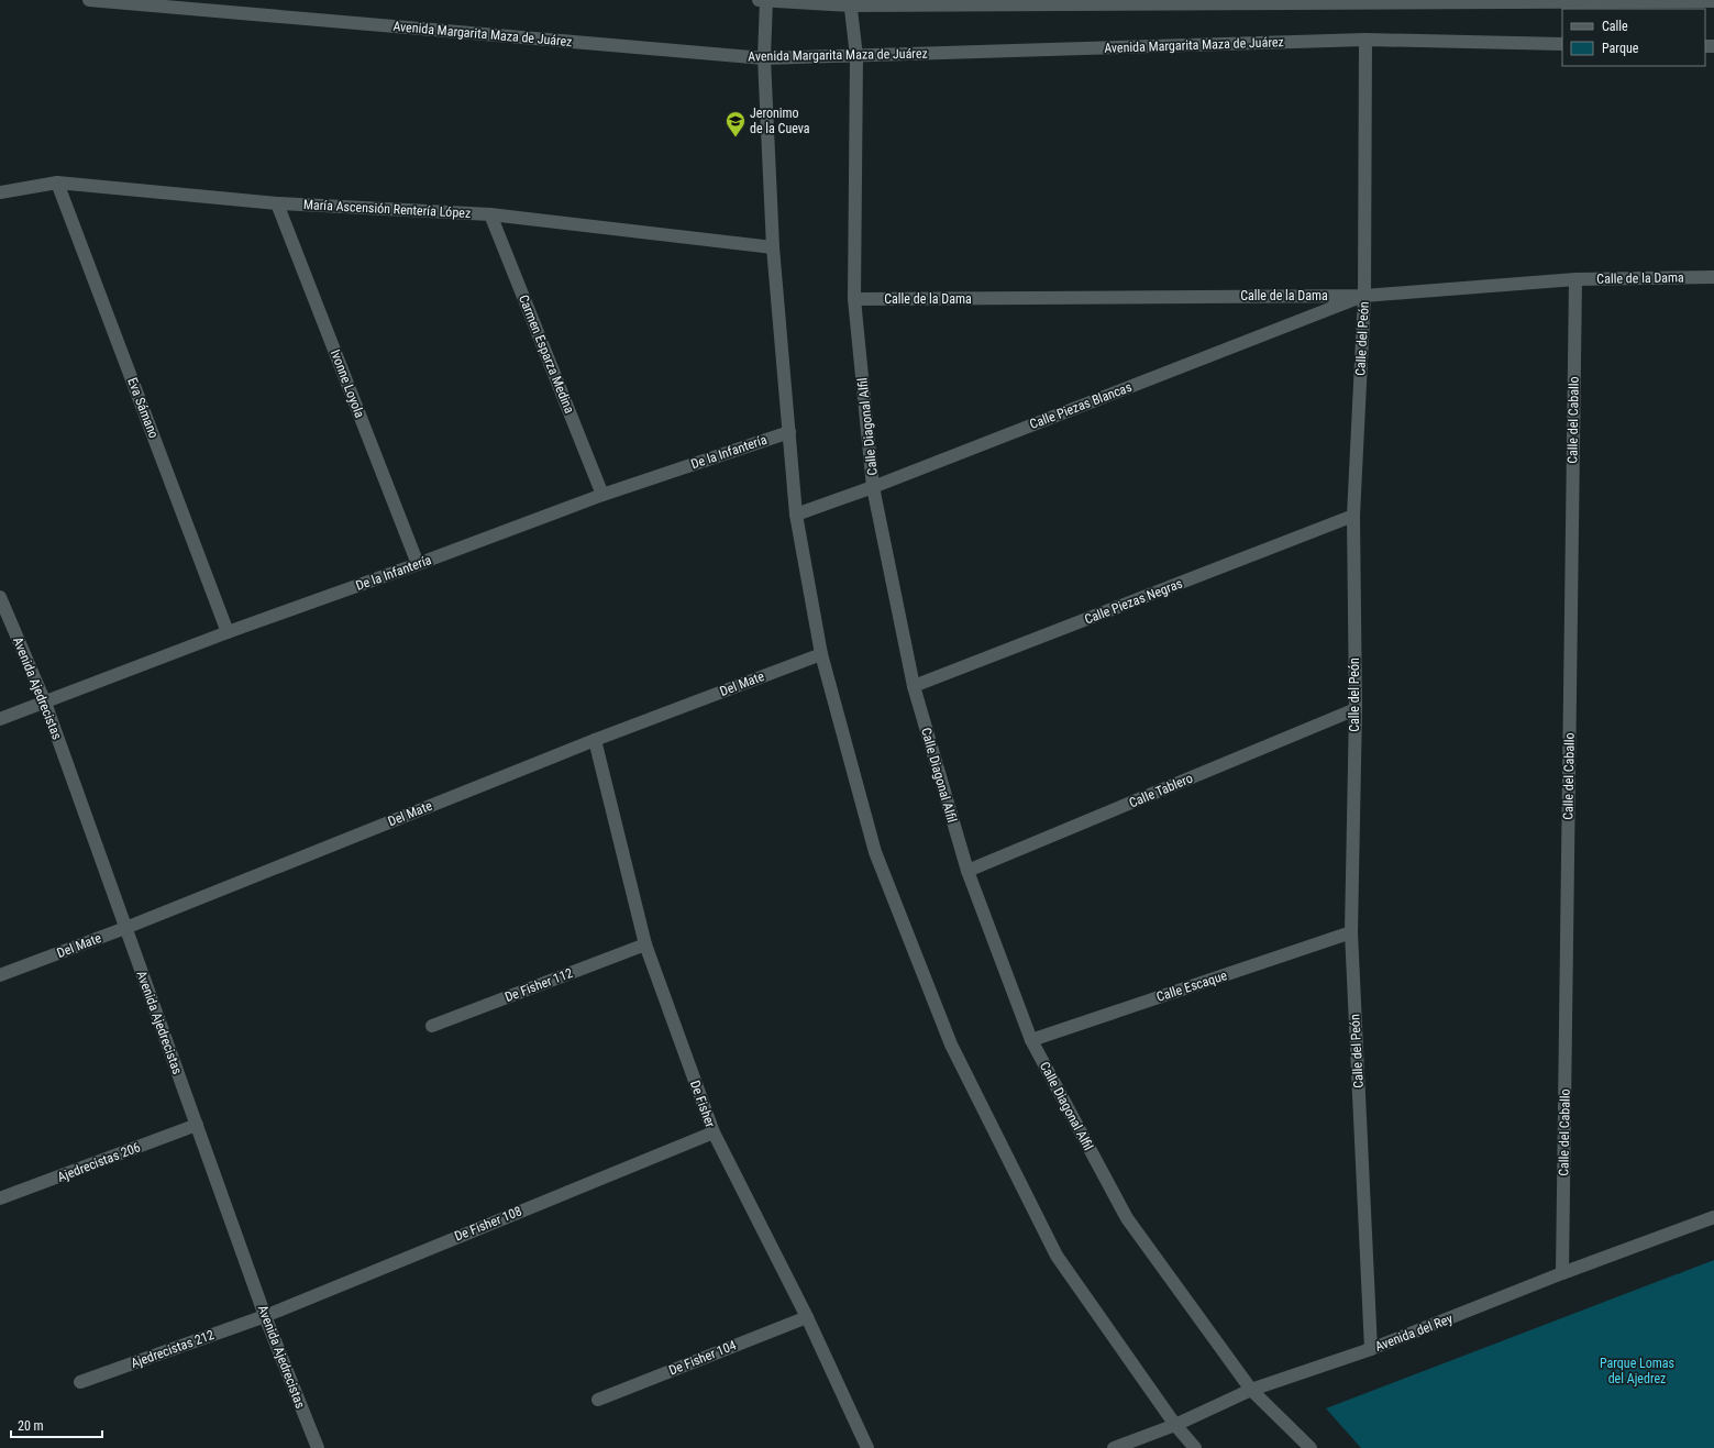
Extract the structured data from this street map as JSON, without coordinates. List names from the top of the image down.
{
  "streets": {
    "street": [
      "Avenida Margarita Maza de Juárez",
      "María Ascensión Rentería López",
      "Calle de la Dama",
      "Calle del Peón",
      "Carmen Esparza Medina",
      "Ivonne Loyola",
      "Calle Piezas Blancas",
      "Eva Sámano",
      "Calle del Caballo",
      "Calle Diagonal Alfil",
      "De la Infantería",
      "Calle Piezas Negras",
      "Del Mate",
      "Avenida Ajedrecistas",
      "Calle Tablero",
      "De Fisher 112",
      "Calle Escaque",
      "De Fisher",
      "Ajedrecistas 206",
      "De Fisher 108",
      "Avenida del Rey",
      "Ajedrecistas 212",
      "De Fisher 104"
    ]
  },
  "crossings": [
    ["Avenida Margarita Maza de Juárez", "Calle del Peón"],
    ["Avenida Margarita Maza de Juárez", "Calle Diagonal Alfil"],
    ["María Ascensión Rentería López", "Carmen Esparza Medina"],
    ["María Ascensión Rentería López", "Ivonne Loyola"],
    ["María Ascensión Rentería López", "Eva Sámano"],
    ["Calle de la Dama", "Calle del Peón"],
    ["Calle de la Dama", "Calle Piezas Blancas"],
    ["Calle de la Dama", "Calle del Caballo"],
    ["Calle de la Dama", "Calle Diagonal Alfil"],
    ["Calle del Peón", "Calle Piezas Blancas"],
    ["Calle del Peón", "Calle Piezas Negras"],
    ["Calle del Peón", "Calle Tablero"],
    ["Calle del Peón", "Calle Escaque"],
    ["Calle del Peón", "Avenida del Rey"],
    ["Carmen Esparza Medina", "De la Infantería"],
    ["Ivonne Loyola", "De la Infantería"],
    ["Calle Piezas Blancas", "Calle Diagonal Alfil"],
    ["Eva Sámano", "De la Infantería"],
    ["Calle del Caballo", "Avenida del Rey"],
    ["Calle Diagonal Alfil", "Calle Piezas Negras"],
    ["Calle Diagonal Alfil", "Calle Tablero"],
    ["Calle Diagonal Alfil", "Calle Escaque"],
    ["Calle Diagonal Alfil", "Avenida del Rey"],
    ["De la Infantería", "Avenida Ajedrecistas"],
    ["Del Mate", "Avenida Ajedrecistas"],
    ["Del Mate", "De Fisher"],
    ["Avenida Ajedrecistas", "Ajedrecistas 206"],
    ["Avenida Ajedrecistas", "De Fisher 108"],
    ["Avenida Ajedrecistas", "Ajedrecistas 212"],
    ["De Fisher 112", "De Fisher"],
    ["De Fisher", "De Fisher 108"],
    ["De Fisher", "De Fisher 104"],
    ["De Fisher 108", "Ajedrecistas 212"]
  ],
  "parks": ["Parque Lomas del Ajedrez"],
  "places": {
    "school or university": ["Jeronimo de la Cueva"]
  },
  "legend": ["Calle", "Parque"],
  "scale_bar": "20 m"
}
